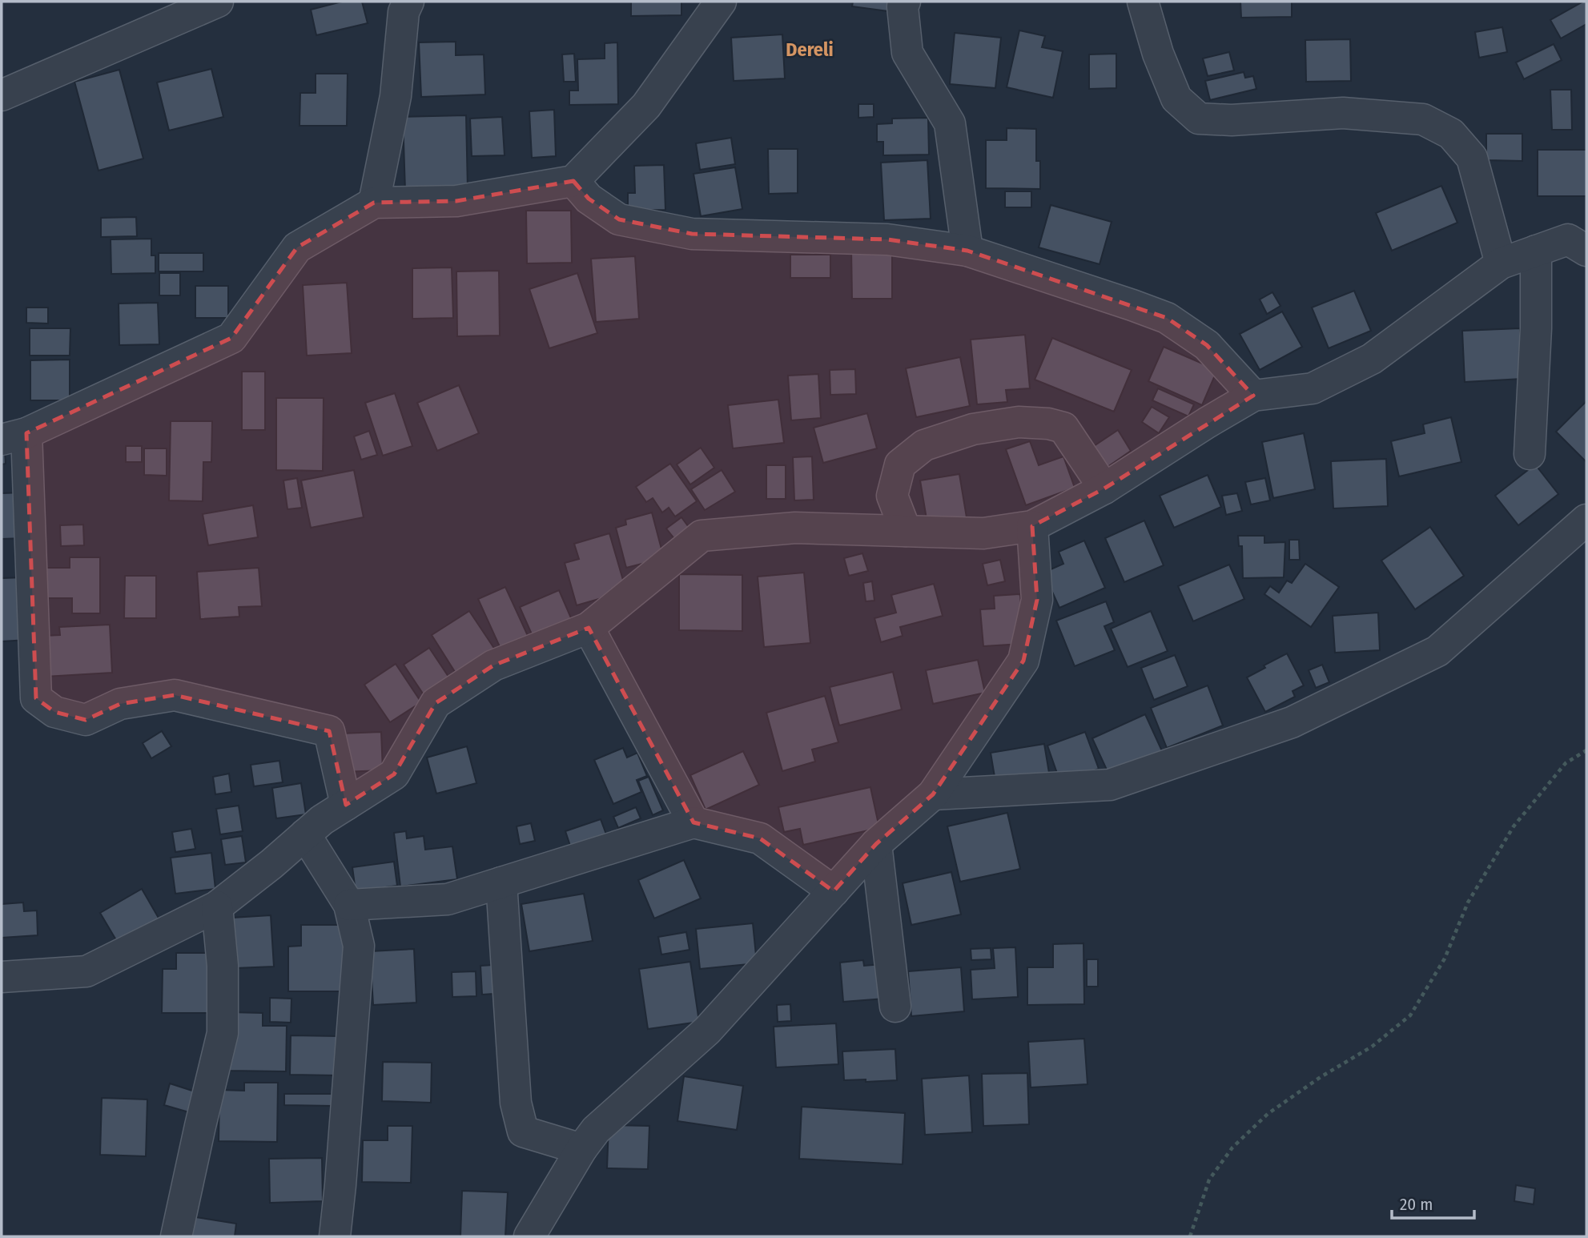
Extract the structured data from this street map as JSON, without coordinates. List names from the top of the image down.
{
  "districts": ["Dereli"],
  "scale_bar": "20 m"
}
